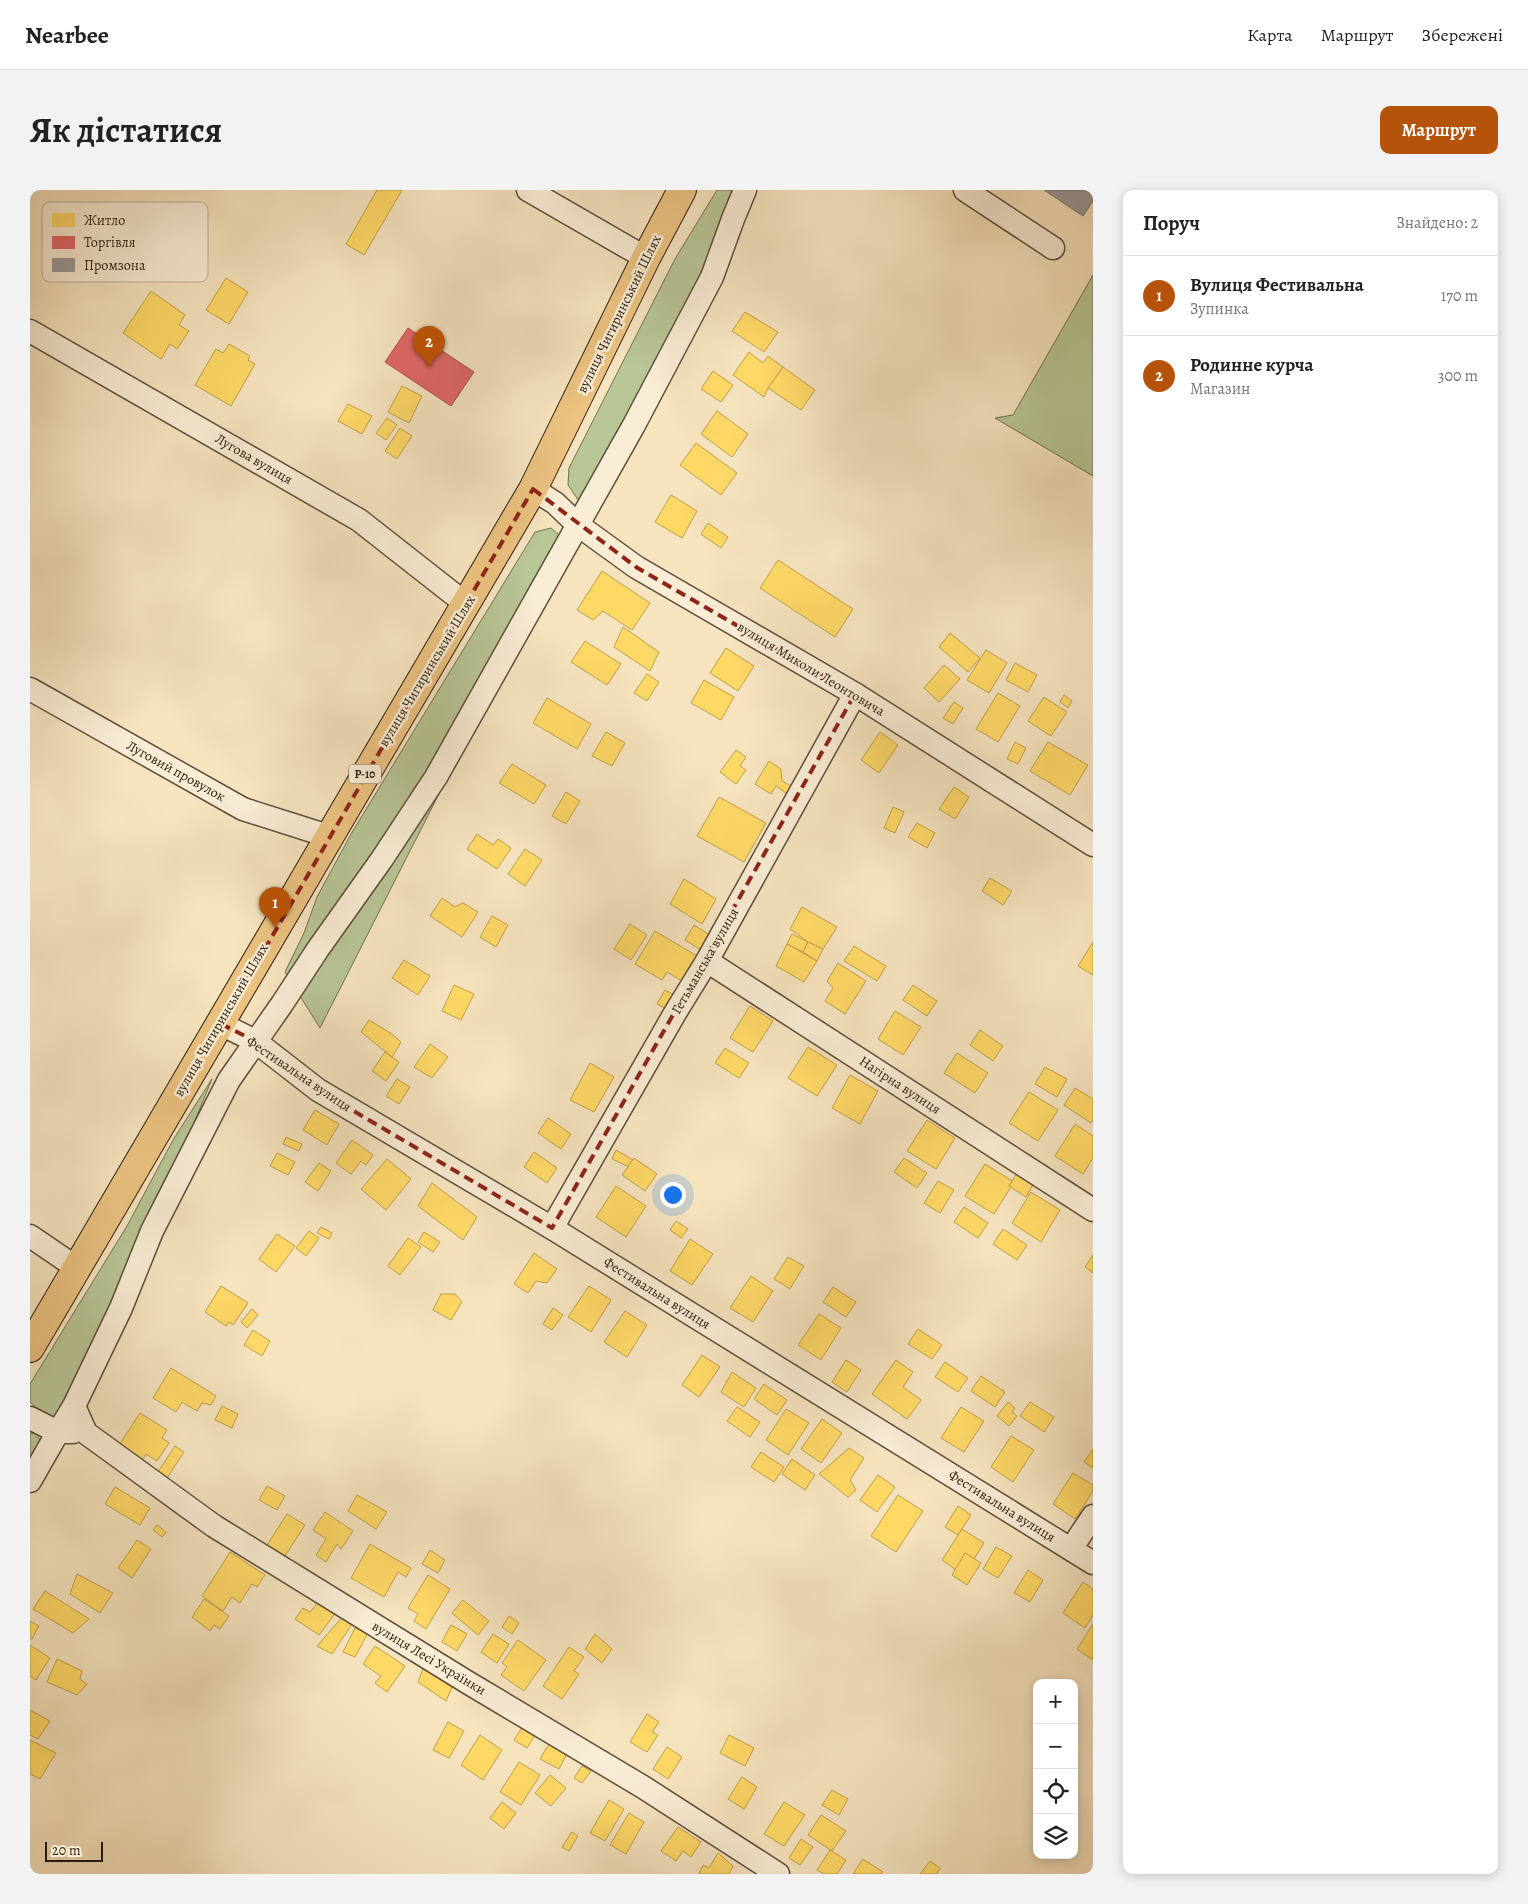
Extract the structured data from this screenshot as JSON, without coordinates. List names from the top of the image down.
{
  "streets": {
    "main road": ["вулиця Чигиринський Шлях", "Р-10"],
    "street": [
      "Лугова вулиця",
      "вулиця Миколи Леонтовича",
      "Луговий провулок",
      "Гетьманська вулиця",
      "Фестивальна вулиця",
      "Нагірна вулиця",
      "вулиця Лесі Українки"
    ]
  },
  "crossings": [
    ["вулиця Чигиринський Шлях", "Лугова вулиця"],
    ["вулиця Чигиринський Шлях", "вулиця Миколи Леонтовича"],
    ["вулиця Чигиринський Шлях", "Луговий провулок"],
    ["вулиця Чигиринський Шлях", "Фестивальна вулиця"],
    ["вулиця Миколи Леонтовича", "Гетьманська вулиця"],
    ["Гетьманська вулиця", "Фестивальна вулиця"],
    ["Гетьманська вулиця", "Нагірна вулиця"]
  ],
  "legend": ["Житло", "Торгівля", "Промзона"],
  "scale_bar": "20 m",
  "page": {
    "header": "Nearbee",
    "nav": ["Карта", "Маршрут", "Збережені"],
    "title": "Як дістатися",
    "buttons": "Маршрут",
    "heading": ["Поруч", "Знайдено: 2"],
    "list": [
      {
        "mark": "1",
        "name": "Вулиця Фестивальна",
        "note": "Зупинка",
        "value": "170 m"
      },
      {
        "mark": "2",
        "name": "Родинне курча",
        "note": "Магазин",
        "value": "300 m"
      }
    ],
    "pins": ["2", "1"],
    "map_buttons": ["+", "−"],
    "scale": "20 m"
  }
}
